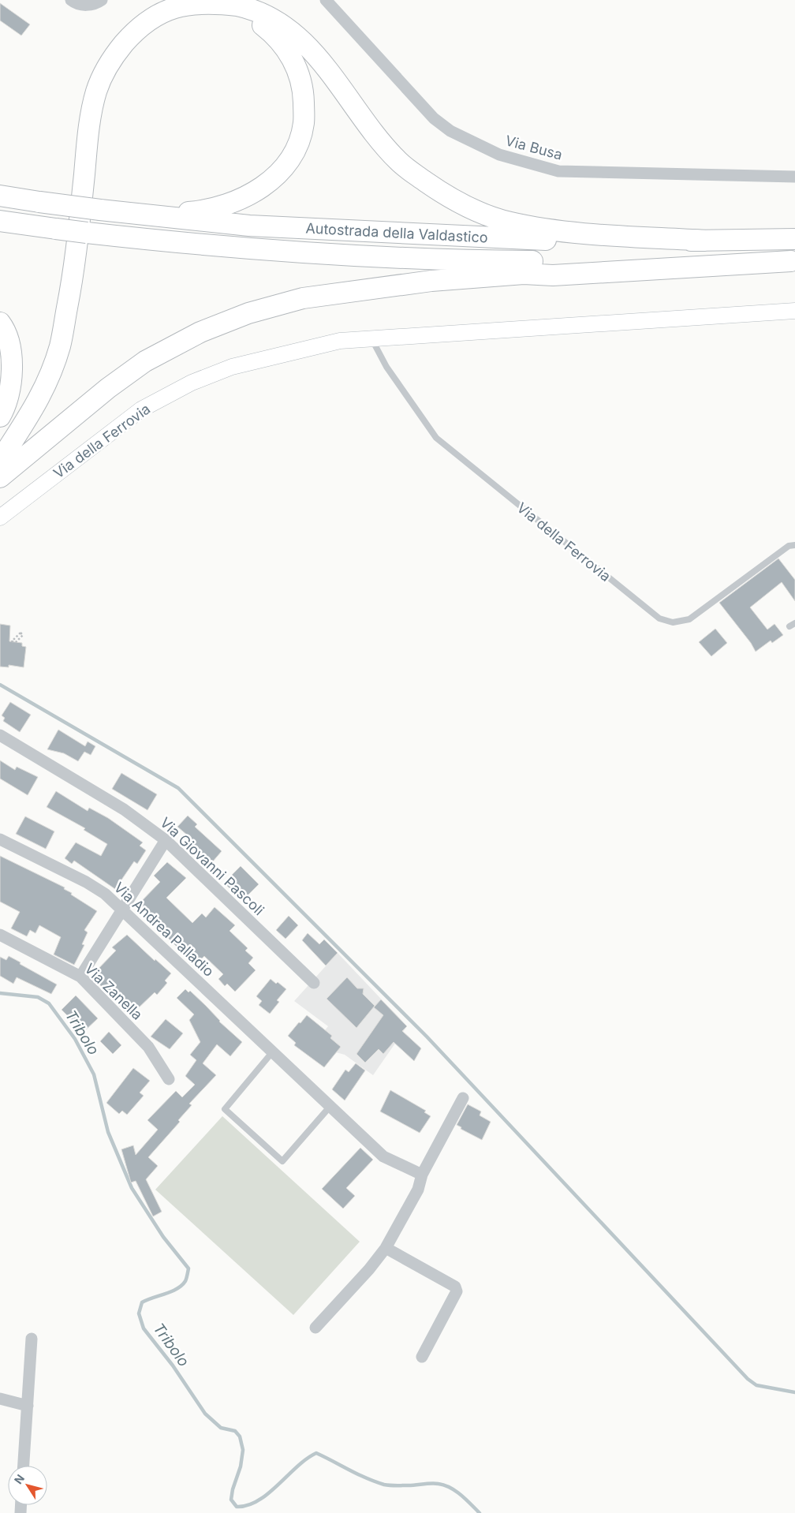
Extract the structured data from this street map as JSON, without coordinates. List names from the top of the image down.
{
  "streets": {
    "highway": ["Autostrada della Valdastico"],
    "street": [
      "Via Busa",
      "Via della Ferrovia",
      "Via Giovanni Pascoli",
      "Via Andrea Palladio",
      "Via Zanella"
    ]
  },
  "water": ["Tribolo"],
  "north": "top left"
}
